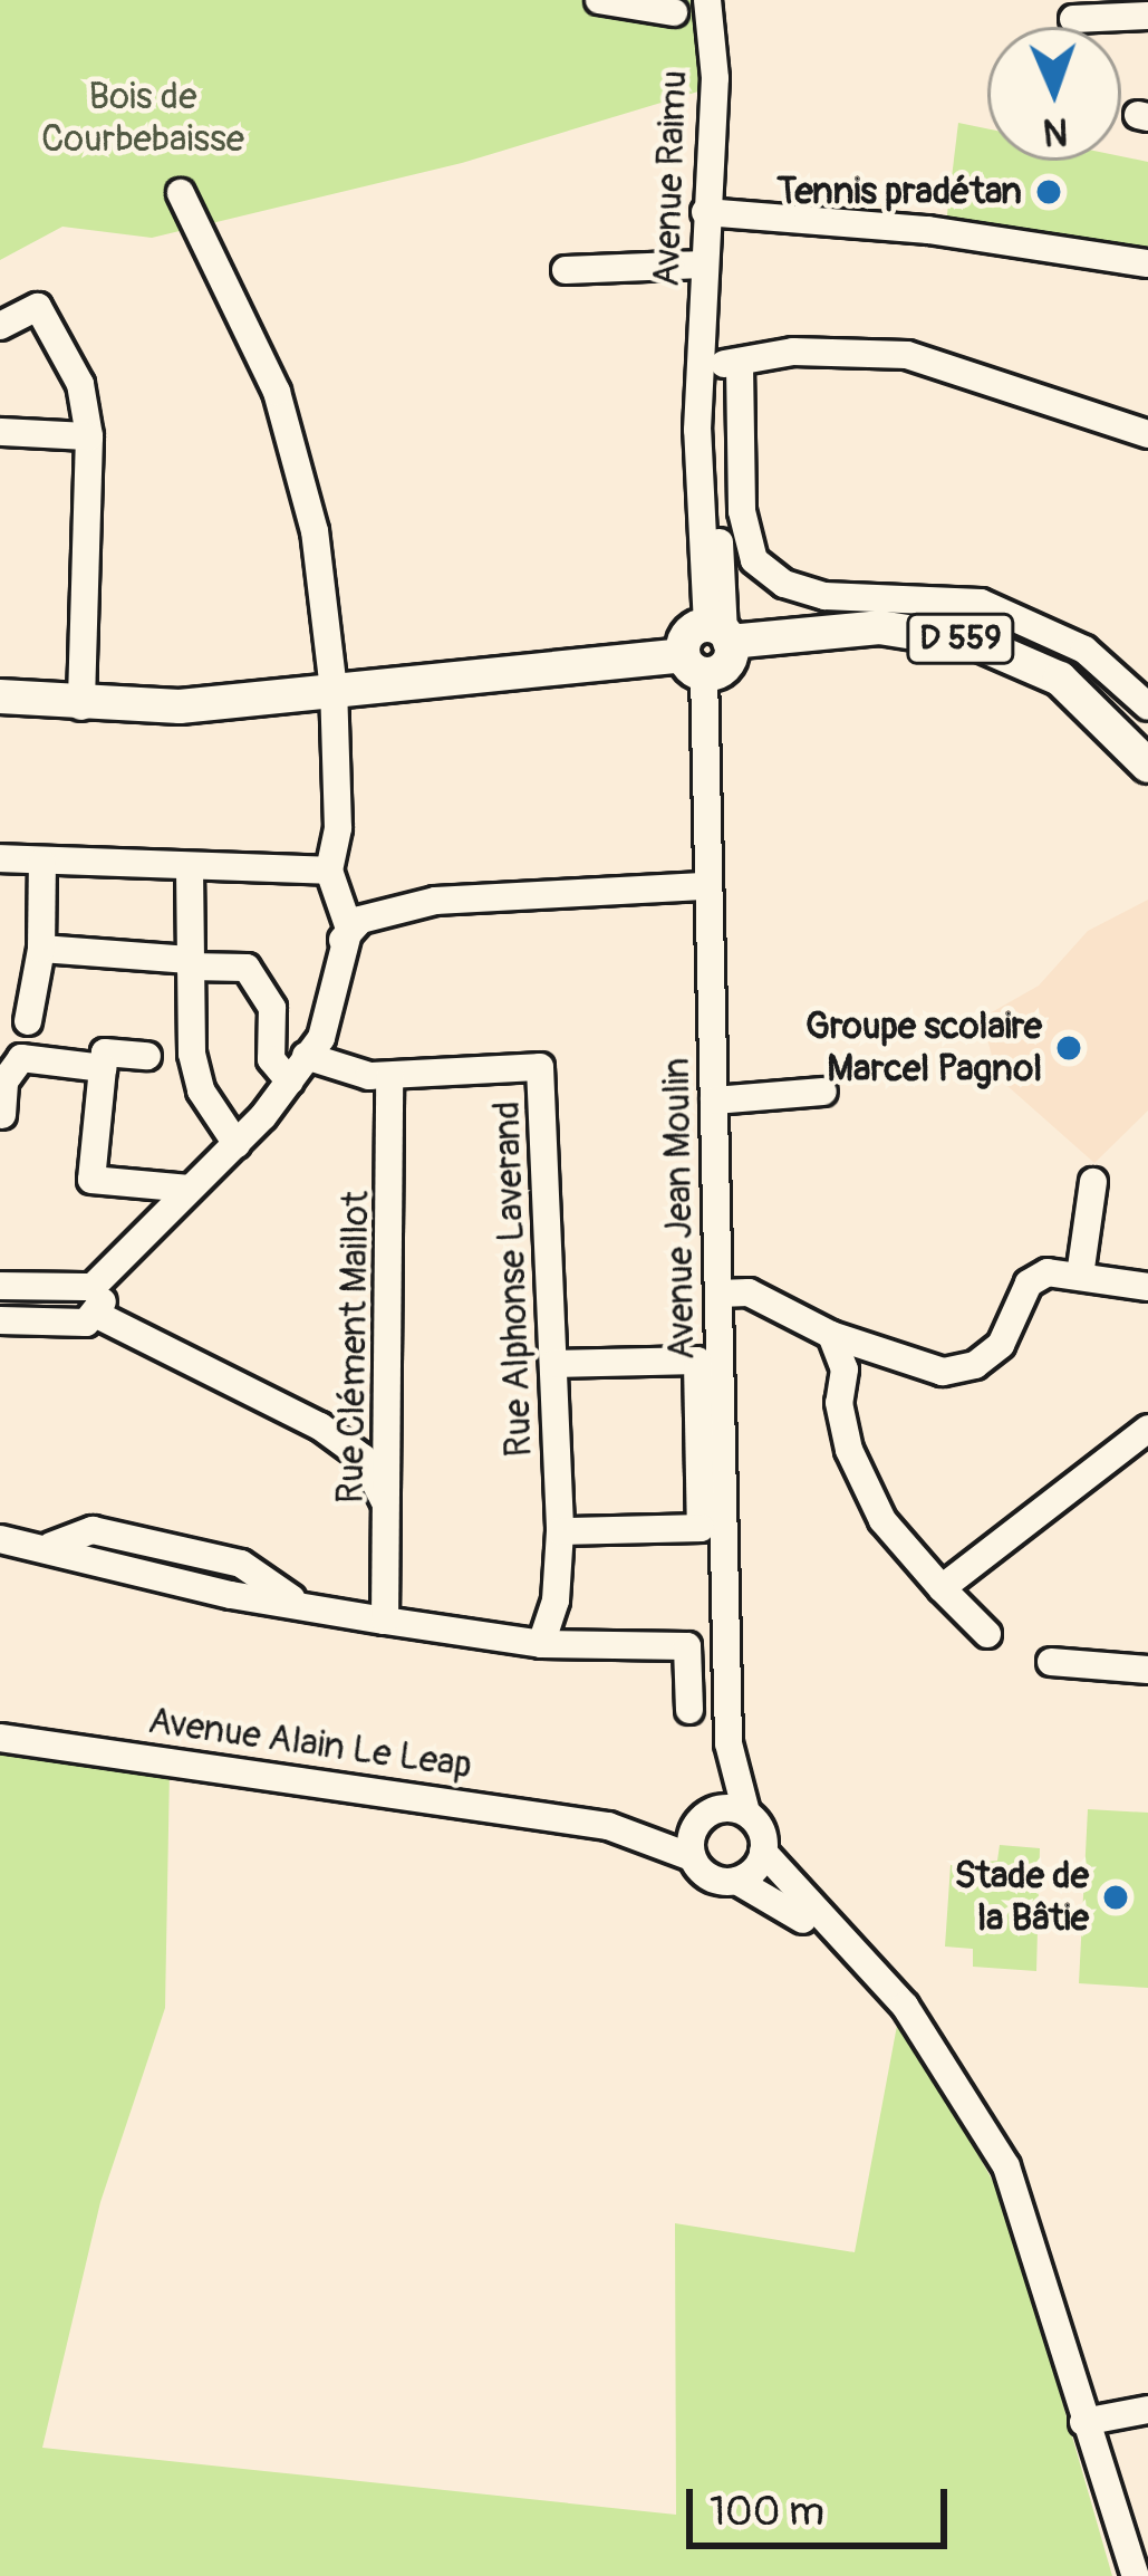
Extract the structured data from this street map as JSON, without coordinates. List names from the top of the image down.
{
  "streets": {
    "main road": ["D 559"],
    "street": [
      "Avenue Raimu",
      "Avenue Jean Moulin",
      "Rue Alphonse Laverand",
      "Rue Clément Maillot",
      "Avenue Alain Le Leap"
    ]
  },
  "crossings": [
    ["Avenue Raimu", "D 559"],
    ["Avenue Jean Moulin", "Avenue Alain Le Leap"],
    ["Rue Alphonse Laverand", "Rue Clément Maillot"]
  ],
  "parks": ["Bois de Courbebaisse"],
  "places": ["Tennis pradétan", "Groupe scolaire Marcel Pagnol", "Stade de la Bâtie"],
  "scale_bar": "100 m",
  "north": "bottom"
}
